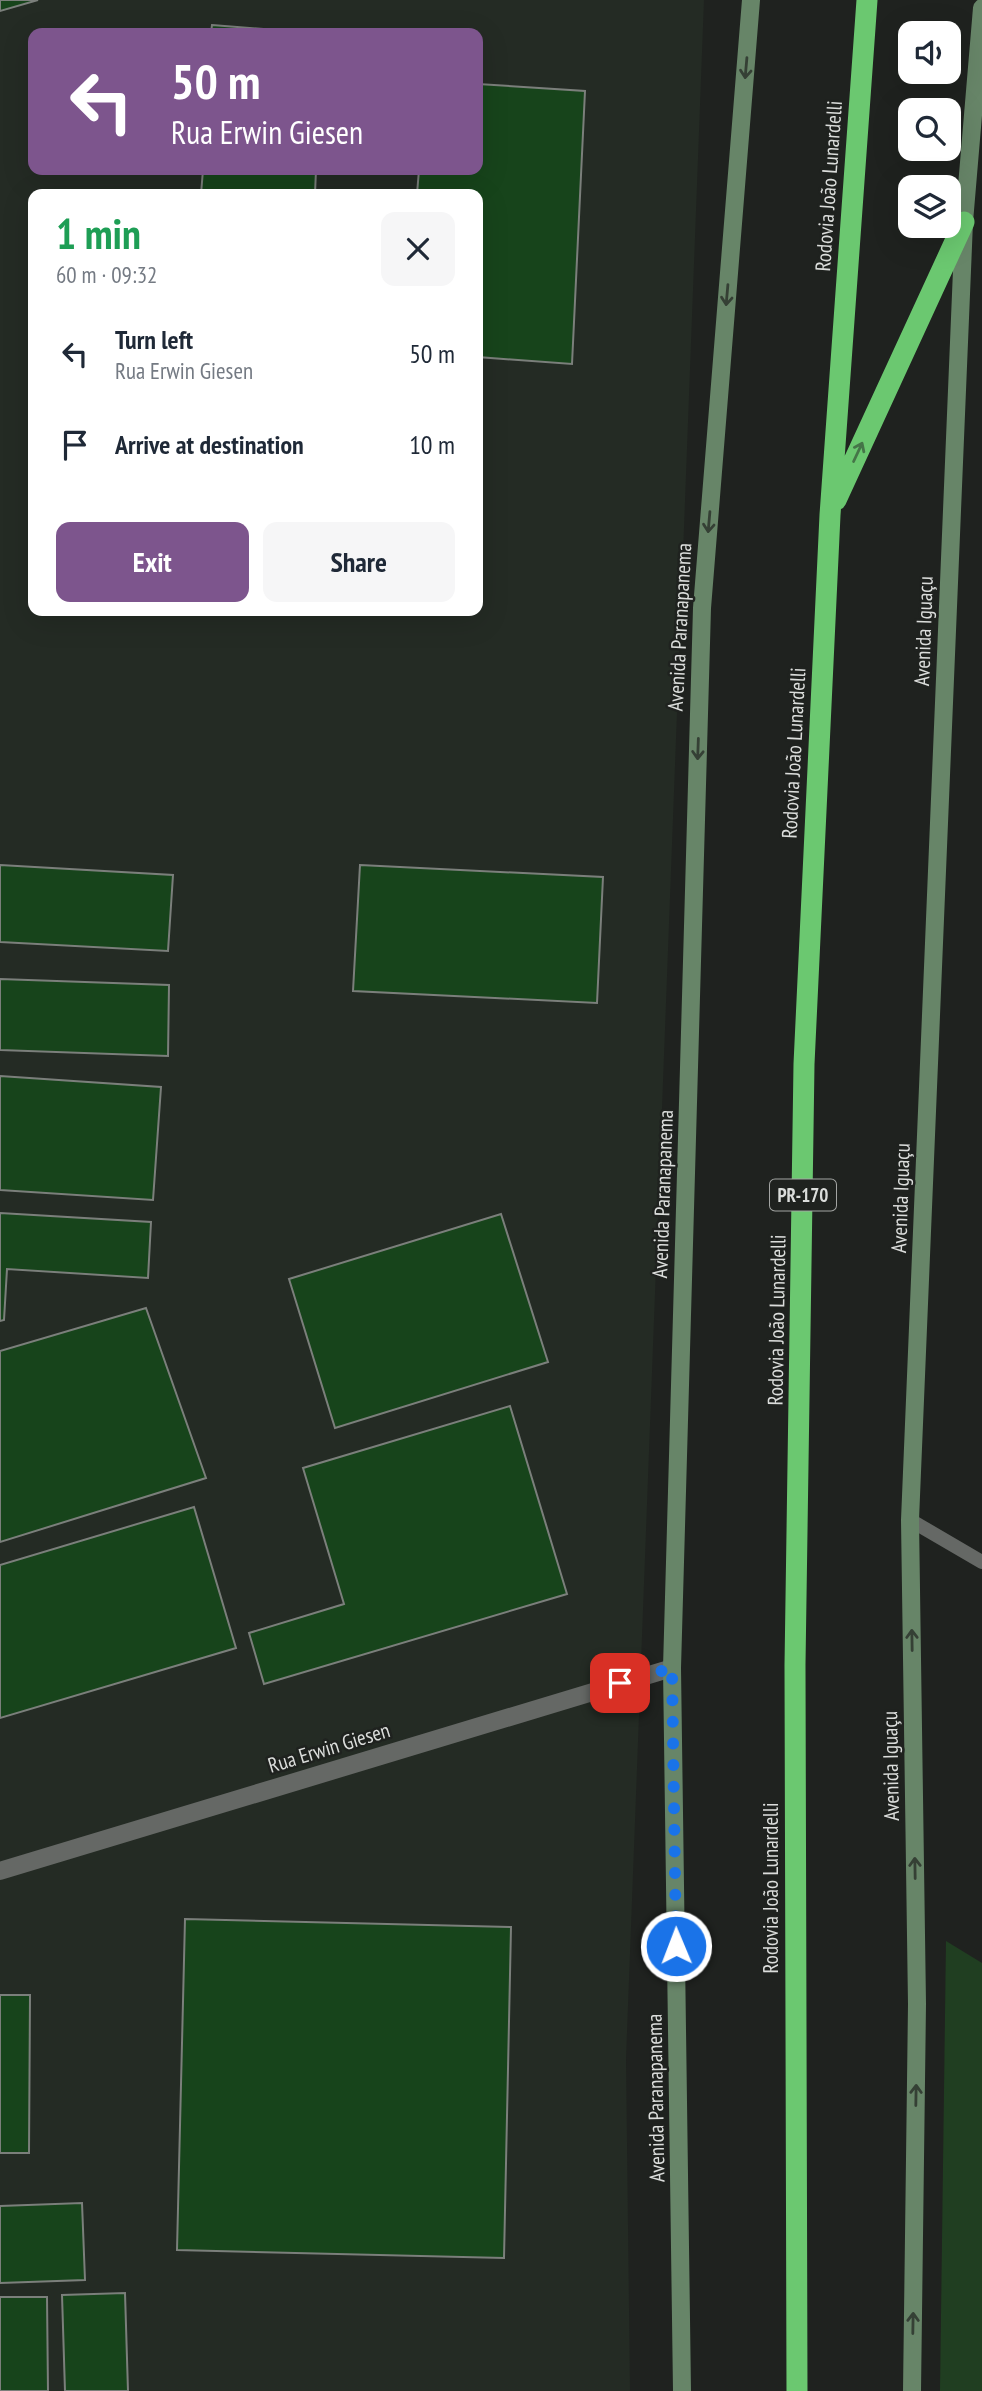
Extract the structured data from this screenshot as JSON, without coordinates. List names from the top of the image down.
{
  "streets": {
    "highway": ["Rodovia João Lunardelli", "PR-170"],
    "street": ["Avenida Paranapanema", "Avenida Iguaçu", "Rua Erwin Giesen"]
  },
  "crossings": [
    ["Avenida Paranapanema", "Rua Erwin Giesen"]
  ],
  "one_way": ["Avenida Paranapanema", "Avenida Iguaçu"],
  "page": {
    "turn": ["50 m", "Rua Erwin Giesen"],
    "heading": ["1 min", "60 m · 09:32"],
    "list": [
      {
        "name": "Turn left",
        "note": "Rua Erwin Giesen",
        "value": "50 m"
      },
      {
        "name": "Arrive at destination",
        "value": "10 m"
      }
    ],
    "buttons": ["Exit", "Share"]
  }
}
